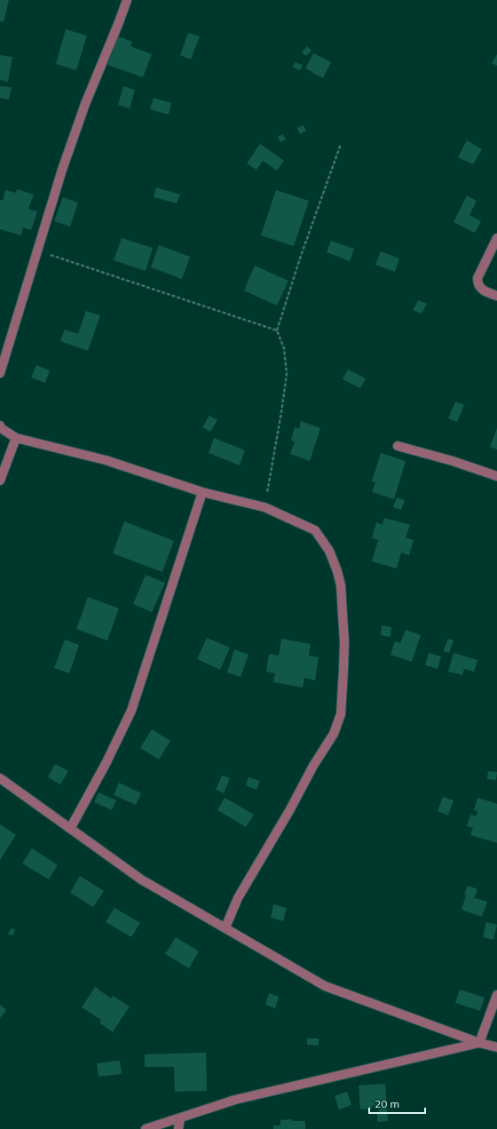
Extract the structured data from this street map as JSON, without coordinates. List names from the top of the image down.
{
  "scale_bar": "20 m"
}
